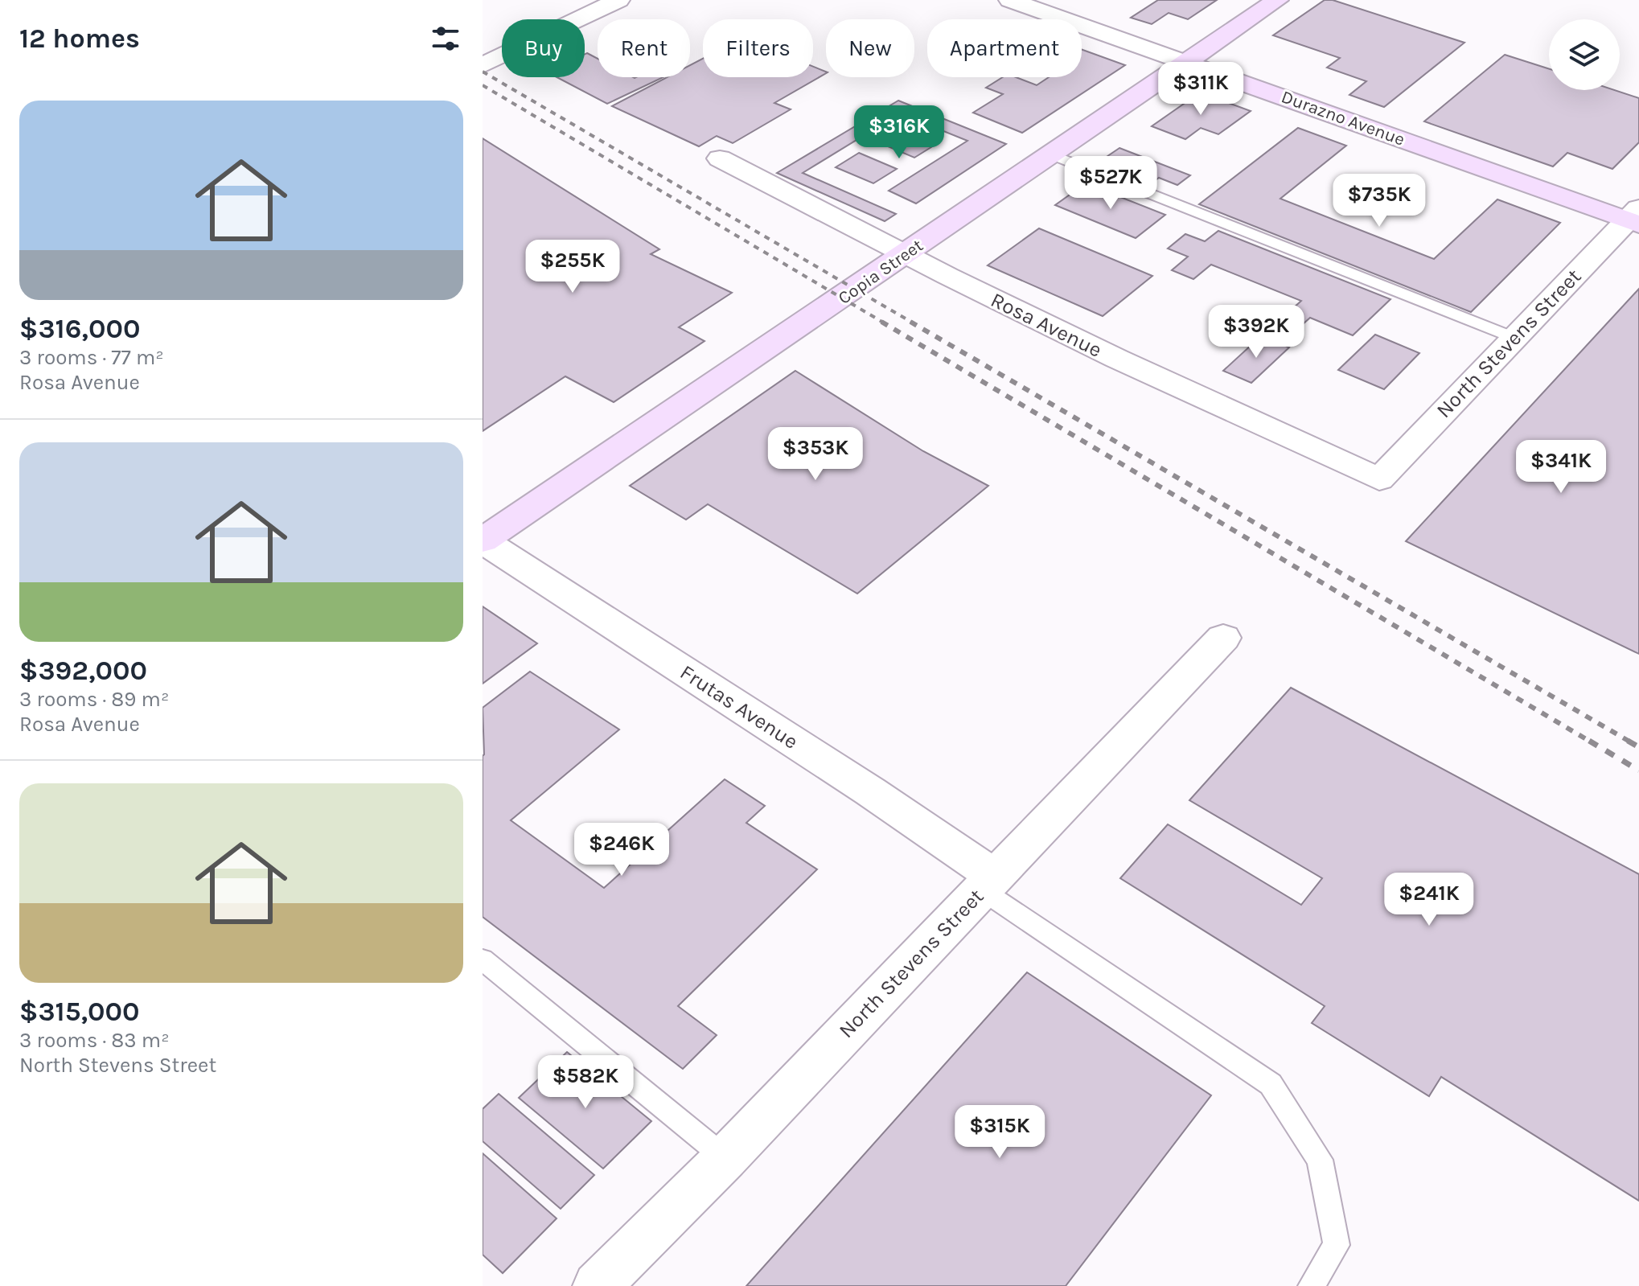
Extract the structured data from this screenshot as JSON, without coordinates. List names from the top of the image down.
{
  "streets": {
    "main road": ["Durazno Avenue", "Copia Street"],
    "street": ["Rosa Avenue", "North Stevens Street", "Frutas Avenue"]
  },
  "crossings": [
    ["Durazno Avenue", "Copia Street"],
    ["Durazno Avenue", "North Stevens Street"],
    ["Copia Street", "Rosa Avenue"],
    ["Copia Street", "Frutas Avenue"],
    ["Rosa Avenue", "North Stevens Street"],
    ["North Stevens Street", "Frutas Avenue"]
  ],
  "page": {
    "heading": "12 homes",
    "chip": [
      "Buy",
      "Rent",
      "Filters",
      "New",
      "Apartment"
    ],
    "price": [
      "$311K",
      "$316K",
      "$527K",
      "$735K",
      "$255K",
      "$392K",
      "$353K",
      "$341K",
      "$246K",
      "$241K",
      "$582K",
      "$315K"
    ],
    "list": [
      {
        "name": "$316,000",
        "note": "3 rooms · 77 m² · Rosa Avenue"
      },
      {
        "name": "$392,000",
        "note": "3 rooms · 89 m² · Rosa Avenue"
      },
      {
        "name": "$315,000",
        "note": "3 rooms · 83 m² · North Stevens Street"
      }
    ]
  }
}
